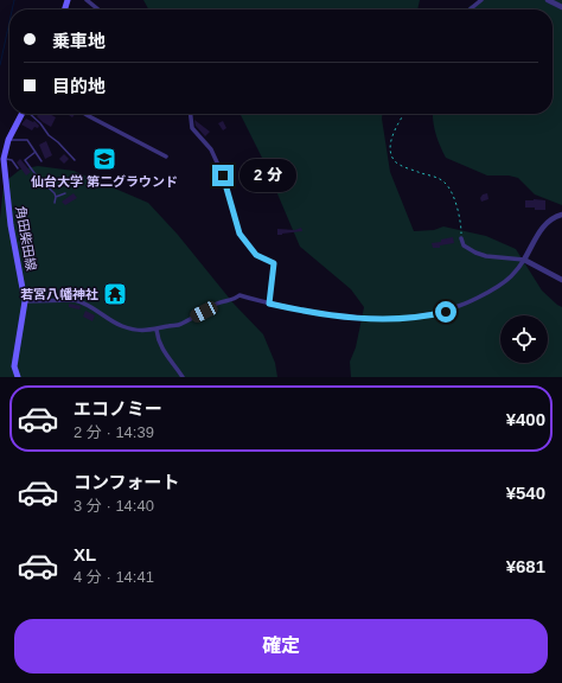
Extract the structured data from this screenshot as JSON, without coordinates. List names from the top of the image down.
{
  "streets": {
    "main road": ["角田柴田線"]
  },
  "places": {
    "school or university": ["仙台大学 第二グラウンド"],
    "temple": ["若宮八幡神社"]
  },
  "page": {
    "banner": ["乗車地", "目的地"],
    "bubble": "2 分",
    "list": [
      {
        "name": "エコノミー",
        "note": "2 分 · 14:39",
        "value": "¥400"
      },
      {
        "name": "コンフォート",
        "note": "3 分 · 14:40",
        "value": "¥540"
      },
      {
        "name": "XL",
        "note": "4 分 · 14:41",
        "value": "¥681"
      }
    ],
    "buttons": "確定"
  }
}
